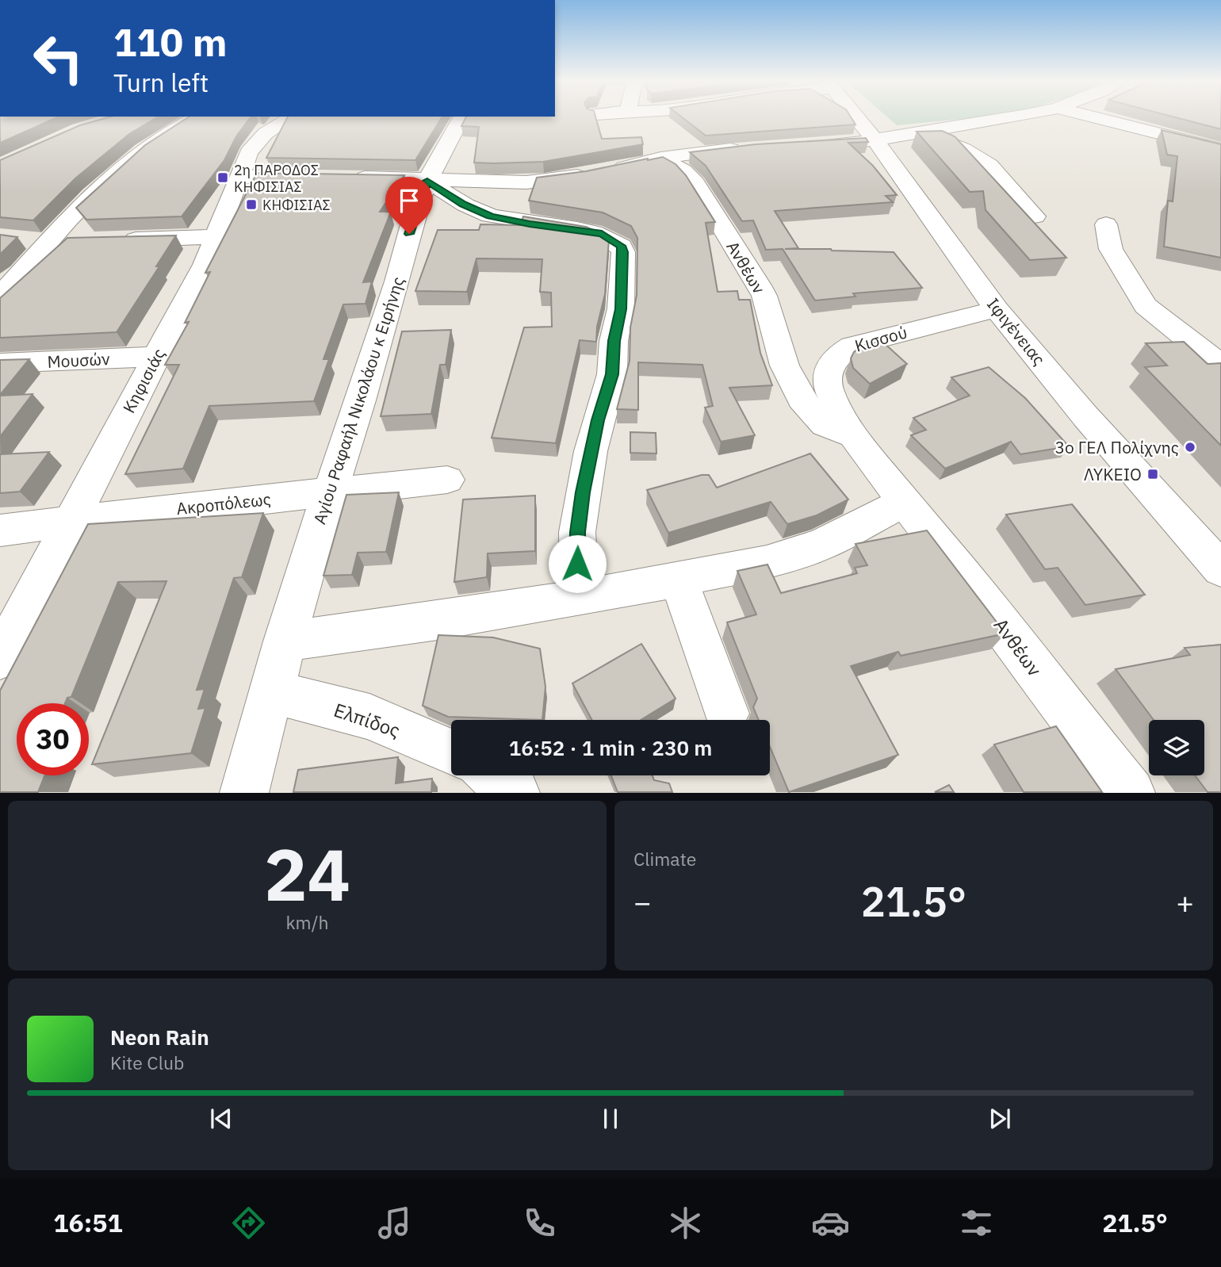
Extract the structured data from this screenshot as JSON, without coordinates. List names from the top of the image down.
{
  "streets": {
    "street": [
      "Ανθέων",
      "Ιφιγένειας",
      "Κισσού",
      "Μουσών",
      "Κηφισιάς",
      "Αγίου Ραφαήλ Νικολάου κ Ειρήνης",
      "Ακροπόλεως",
      "Ελπίδος"
    ]
  },
  "crossings": [
    ["Ανθέων", "Κισσού"],
    ["Ιφιγένειας", "Κισσού"],
    ["Μουσών", "Κηφισιάς"],
    ["Κηφισιάς", "Ακροπόλεως"],
    ["Αγίου Ραφαήλ Νικολάου κ Ειρήνης", "Ακροπόλεως"],
    ["Αγίου Ραφαήλ Νικολάου κ Ειρήνης", "Ελπίδος"]
  ],
  "places": {
    "transit": ["2η ΠΑΡΟΔΟΣ ΚΗΦΙΣΙΑΣ", "ΚΗΦΙΣΙΑΣ", "ΛΥΚΕΙΟ"],
    "other": ["3o ΓΕΛ Πολίχνης"]
  },
  "page": {
    "turn": ["110 m", "Turn left"],
    "limit": "30",
    "trip": "16:52 · 1 min · 230 m",
    "tile": [
      ["24", "km/h"],
      "Climate"
    ],
    "heat": ["−", "21.5°", "+"],
    "song": ["Neon Rain", "Kite Club"],
    "tabs": ["16:51", "21.5°"]
  }
}
